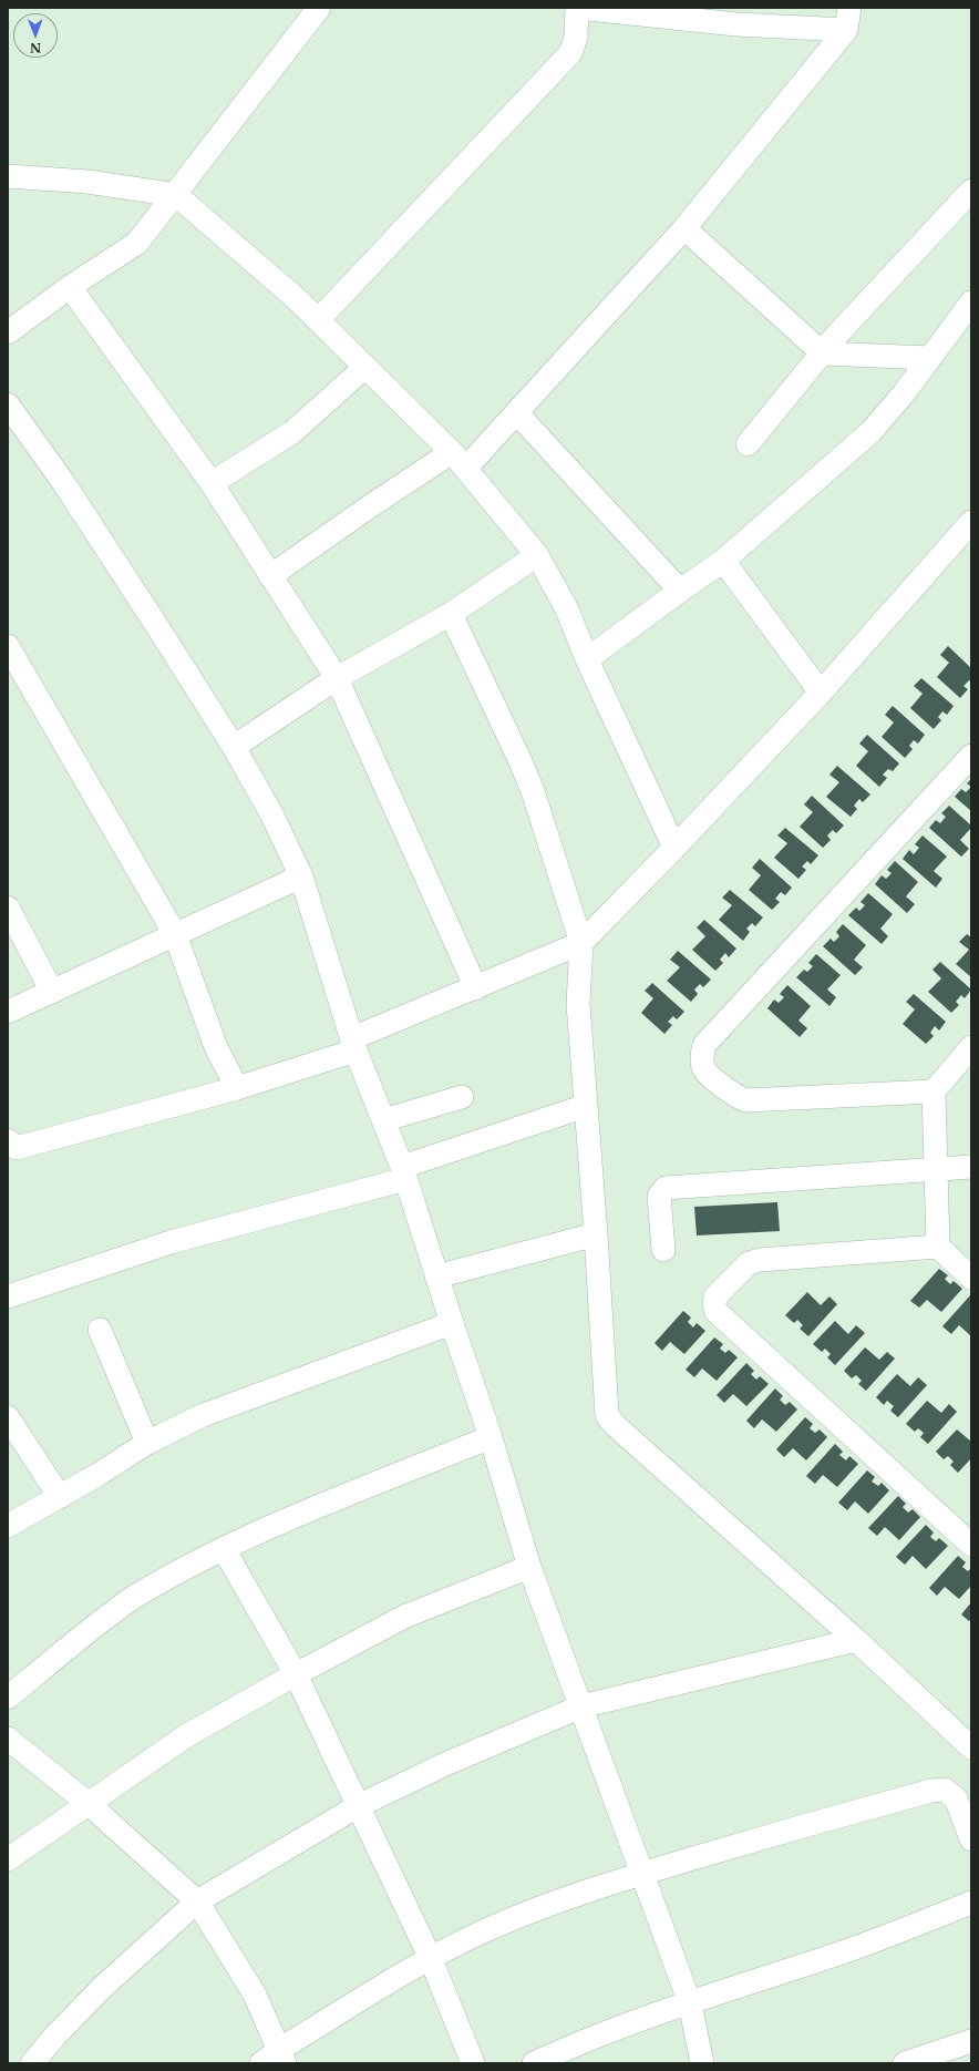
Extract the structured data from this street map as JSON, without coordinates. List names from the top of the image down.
{
  "north": "bottom"
}
